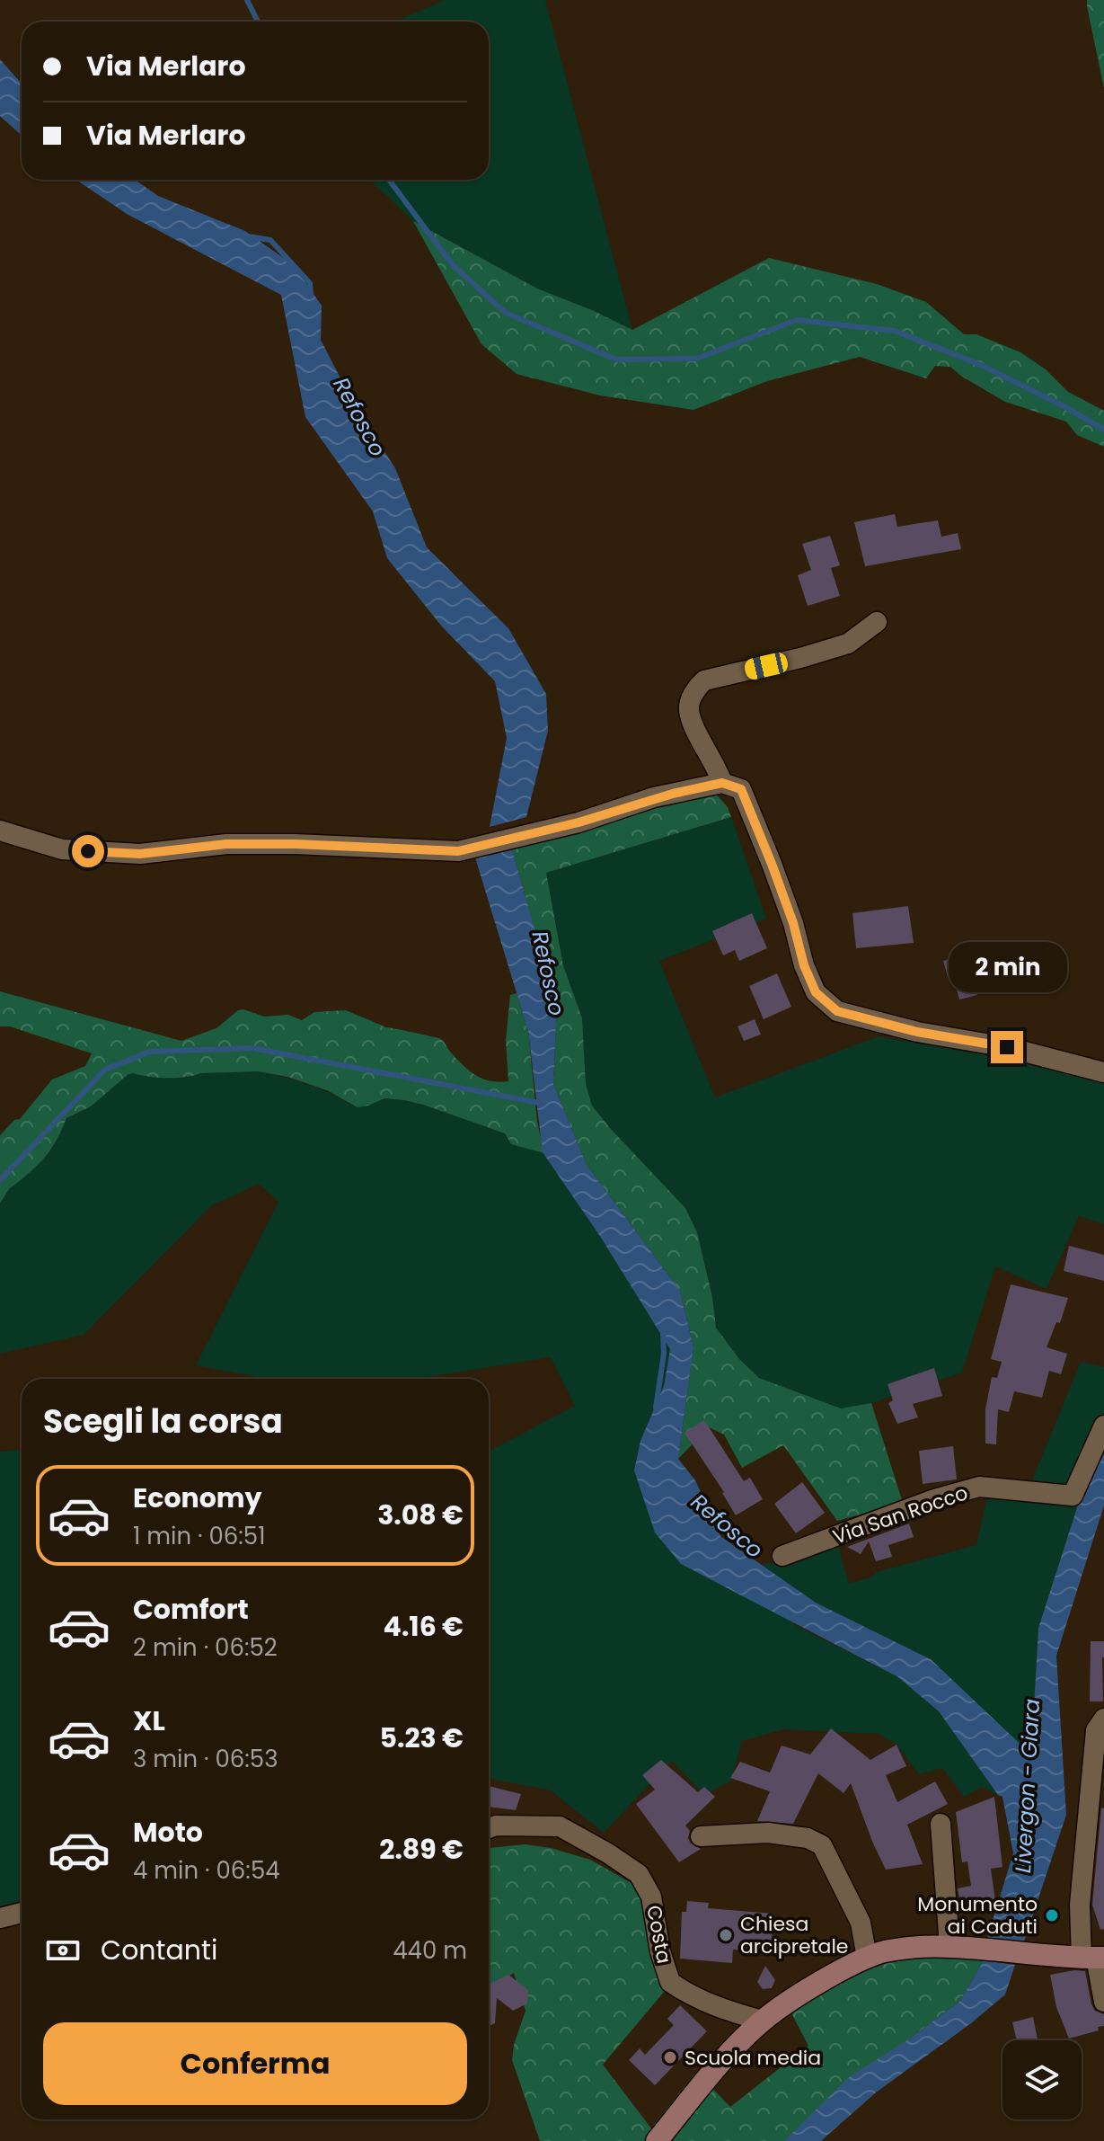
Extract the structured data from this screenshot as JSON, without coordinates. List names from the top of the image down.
{
  "streets": {
    "street": ["Via San Rocco", "Costa"]
  },
  "water": ["Refosco", "Livergon - Giara"],
  "places": ["Monumento ai Caduti", "Chiesa arcipretale", "Scuola media"],
  "page": {
    "banner": ["Via Merlaro", "Via Merlaro"],
    "bubble": "2 min",
    "heading": "Scegli la corsa",
    "list": [
      {
        "name": "Economy",
        "note": "1 min · 06:51",
        "value": "3.08 €"
      },
      {
        "name": "Comfort",
        "note": "2 min · 06:52",
        "value": "4.16 €"
      },
      {
        "name": "XL",
        "note": "3 min · 06:53",
        "value": "5.23 €"
      },
      {
        "name": "Moto",
        "note": "4 min · 06:54",
        "value": "2.89 €"
      }
    ],
    "pay": ["Contanti", "440 m"],
    "buttons": "Conferma"
  }
}
